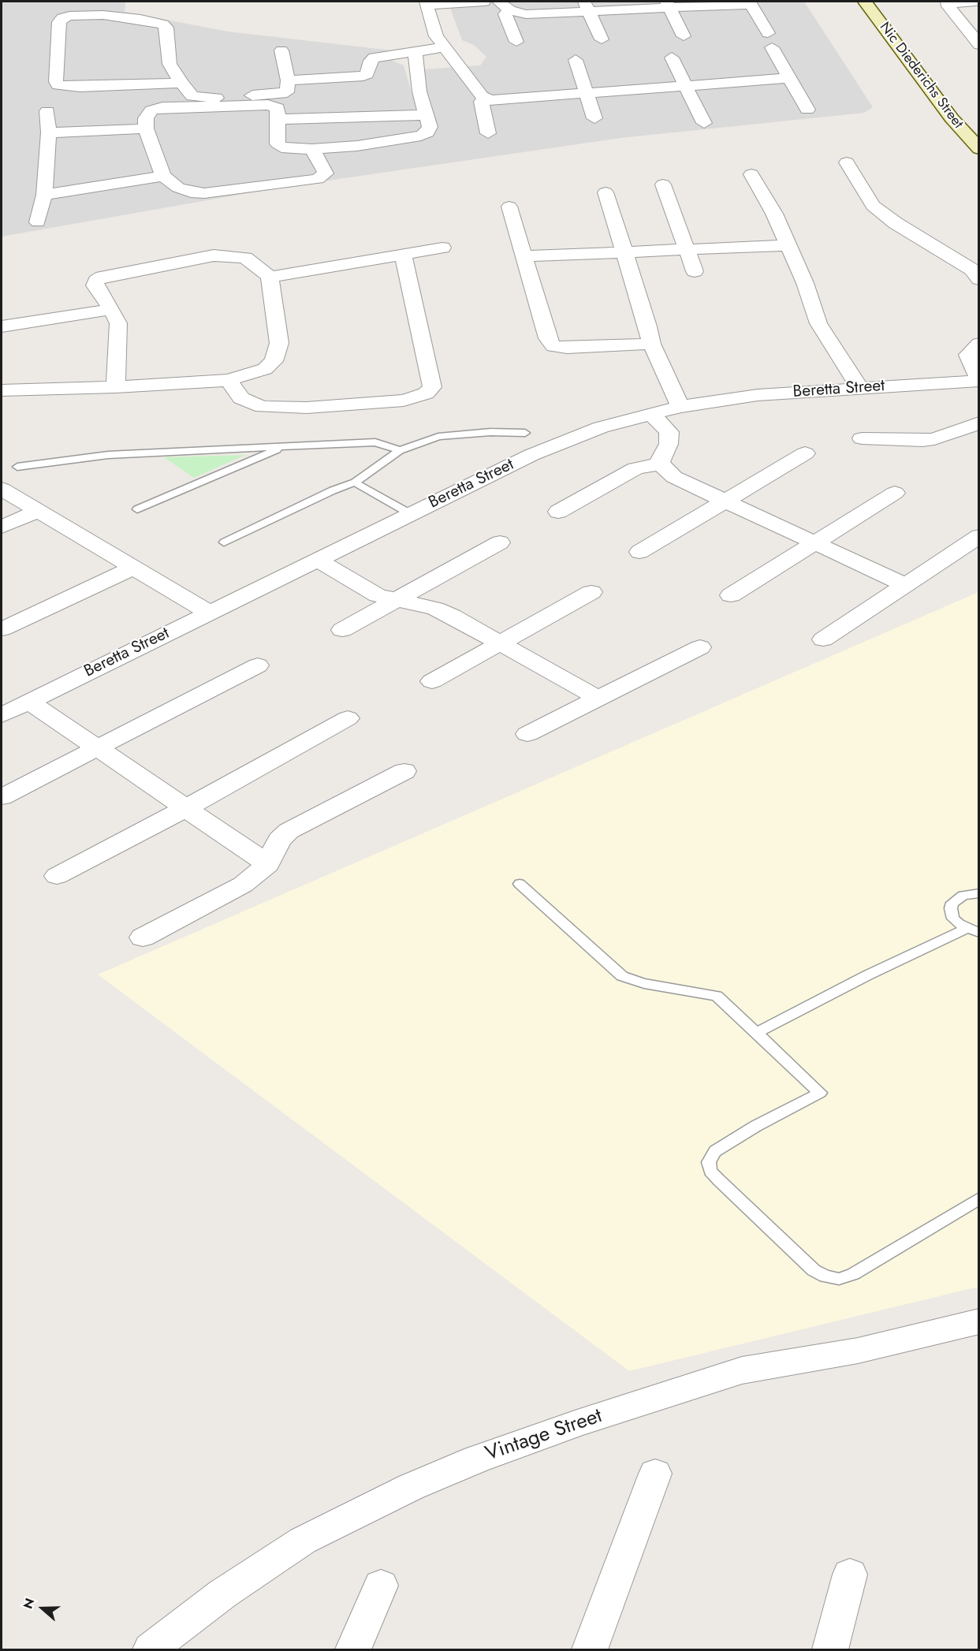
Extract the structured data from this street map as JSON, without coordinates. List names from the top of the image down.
{
  "streets": {
    "street": ["Nic Diederichs Street", "Beretta Street", "Vintage Street"]
  },
  "north": "left"
}
